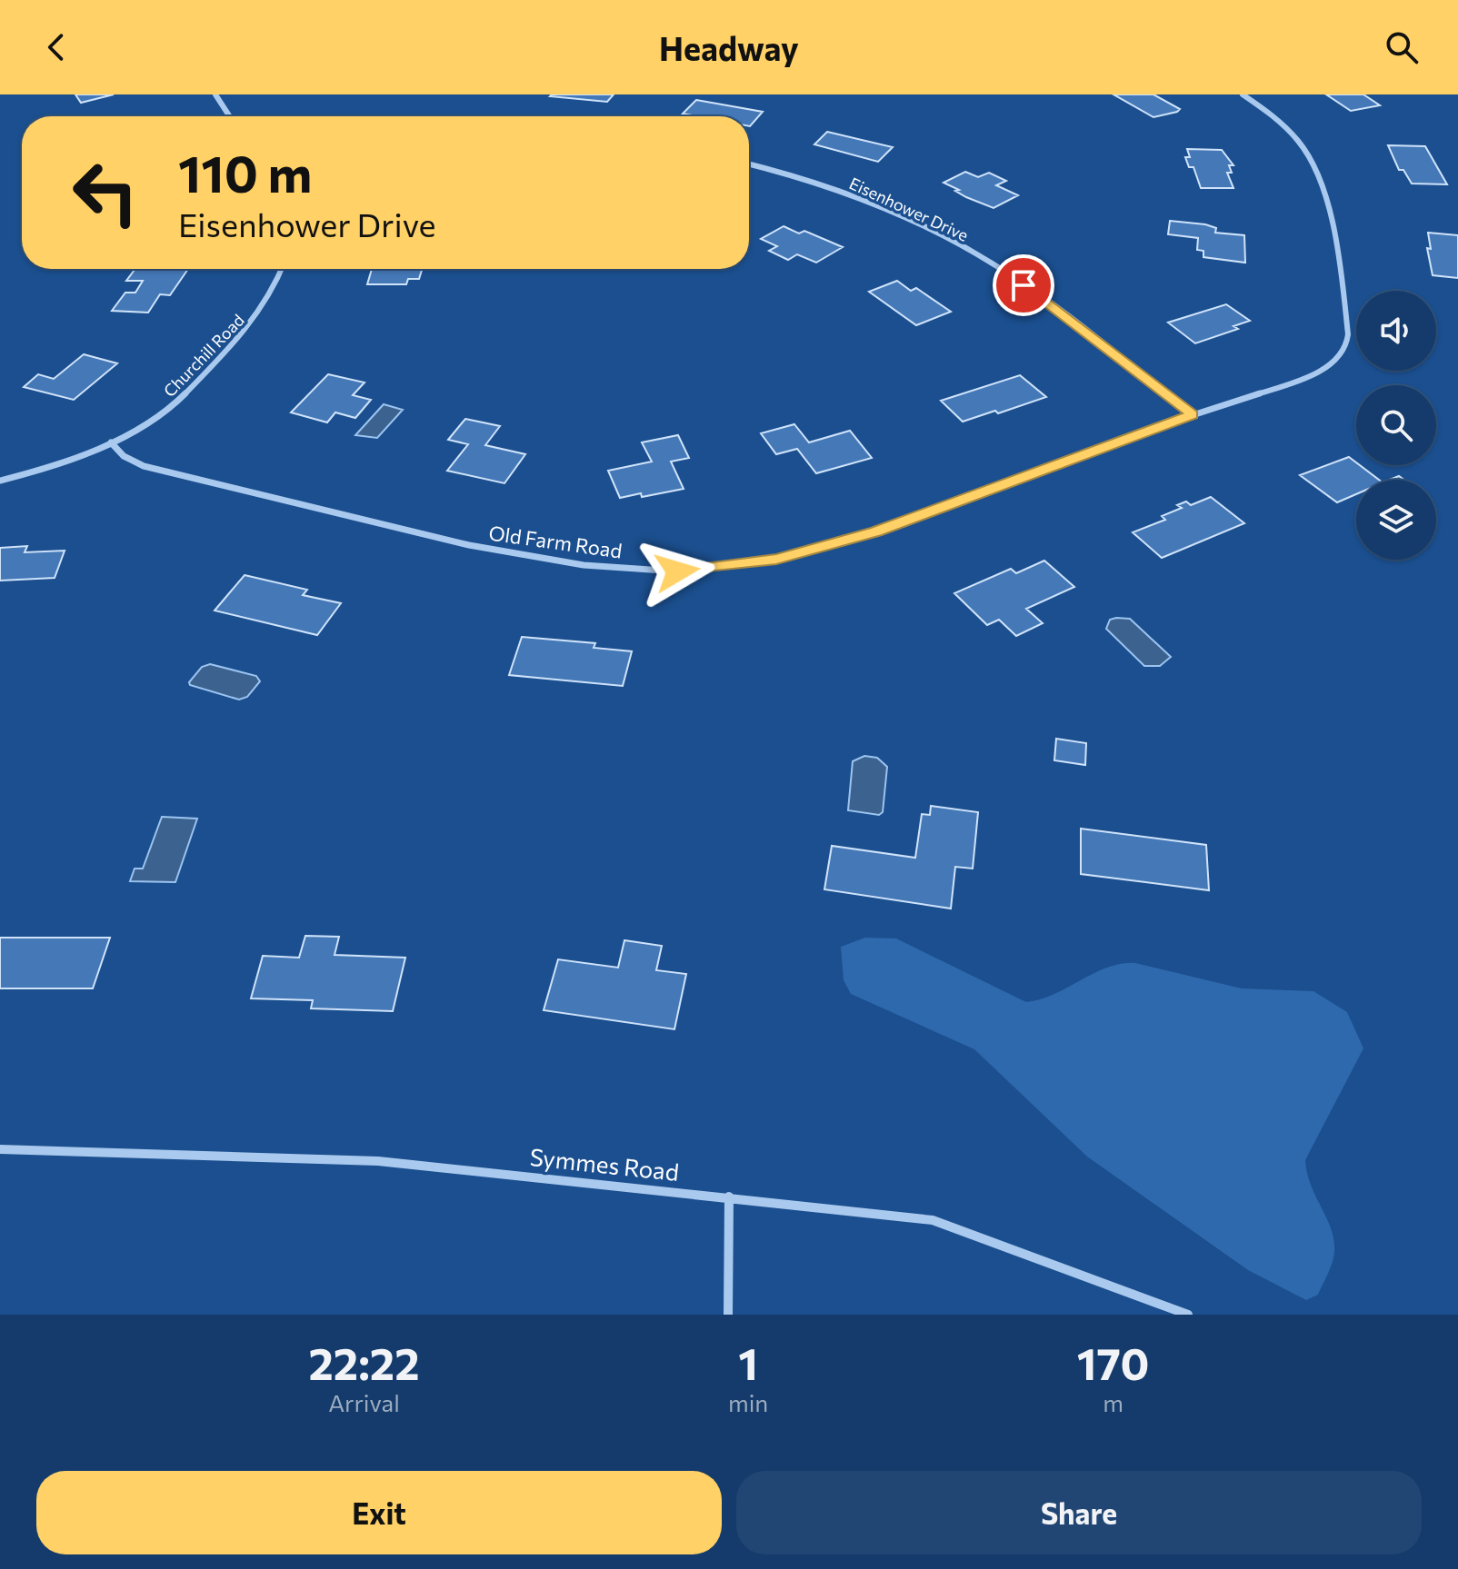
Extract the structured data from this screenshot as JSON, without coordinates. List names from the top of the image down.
{
  "streets": {
    "street": [
      "Eisenhower Drive",
      "Churchill Road",
      "Old Farm Road",
      "Symmes Road"
    ]
  },
  "crossings": [
    ["Eisenhower Drive", "Old Farm Road"],
    ["Churchill Road", "Old Farm Road"]
  ],
  "page": {
    "header": "Headway",
    "turn": ["110 m", "Eisenhower Drive"],
    "eta": [
      "22:22",
      "Arrival",
      "1",
      "min",
      "170",
      "m"
    ],
    "buttons": ["Exit", "Share"]
  }
}
